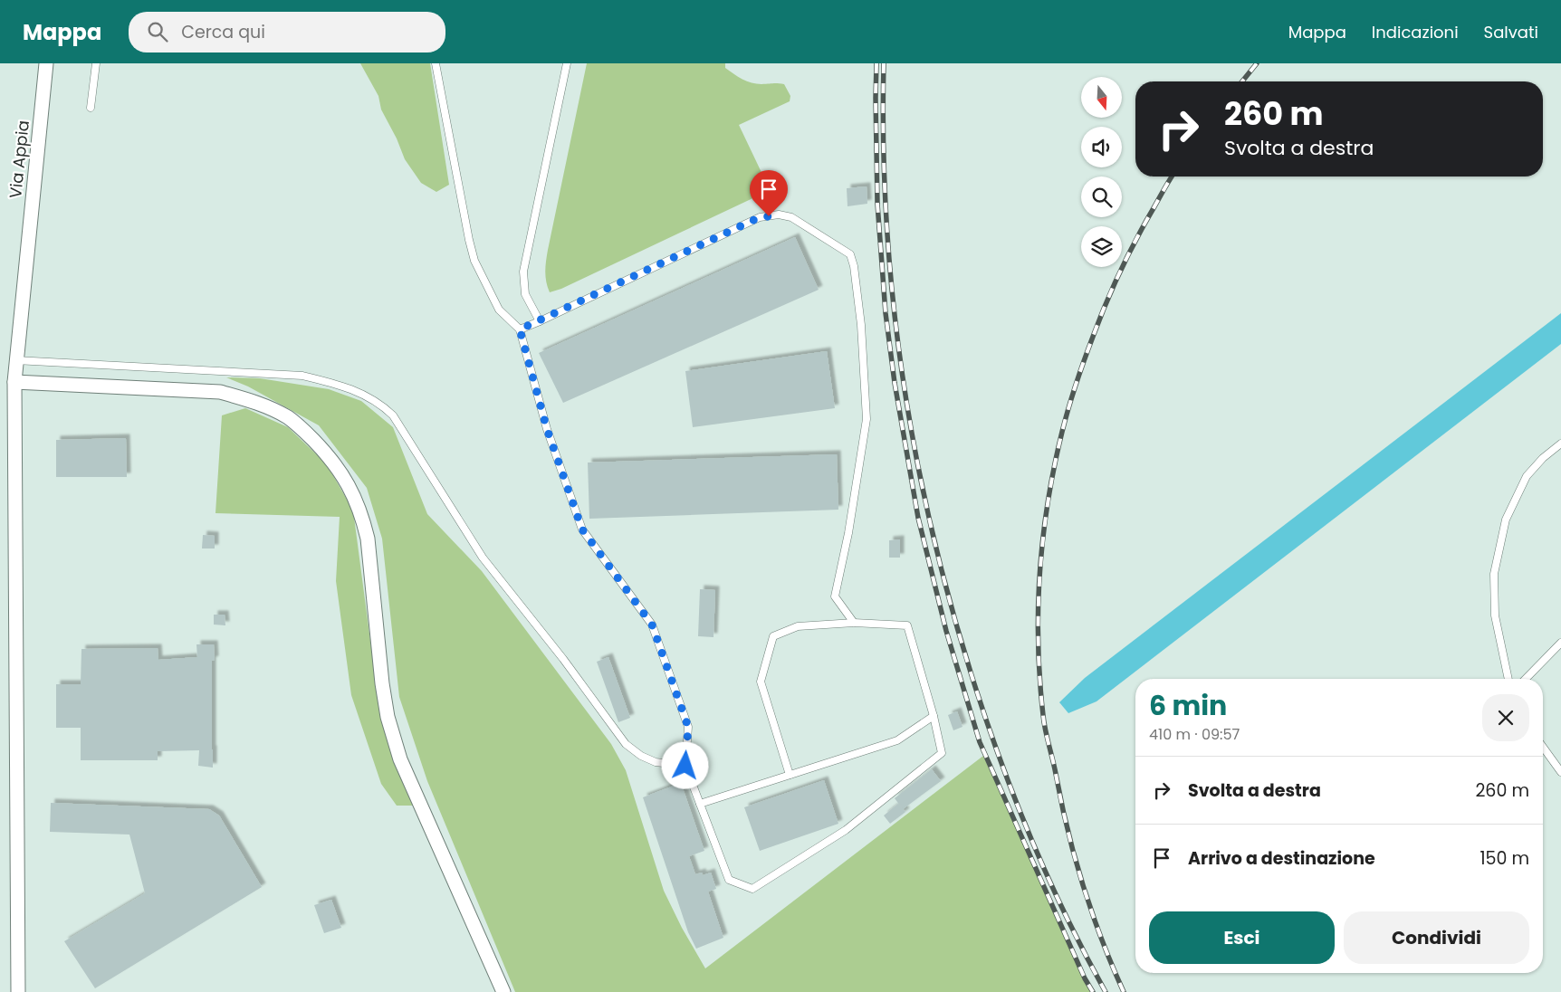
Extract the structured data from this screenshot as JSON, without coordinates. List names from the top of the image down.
{
  "streets": {
    "street": ["Via Appia"]
  },
  "north": "bottom",
  "page": {
    "header": "Mappa",
    "search": "Cerca qui",
    "nav": ["Mappa", "Indicazioni", "Salvati"],
    "turn": ["260 m", "Svolta a destra"],
    "heading": ["6 min", "410 m · 09:57"],
    "list": [
      {
        "name": "Svolta a destra",
        "value": "260 m"
      },
      {
        "name": "Arrivo a destinazione",
        "value": "150 m"
      }
    ],
    "buttons": ["Esci", "Condividi"]
  }
}
